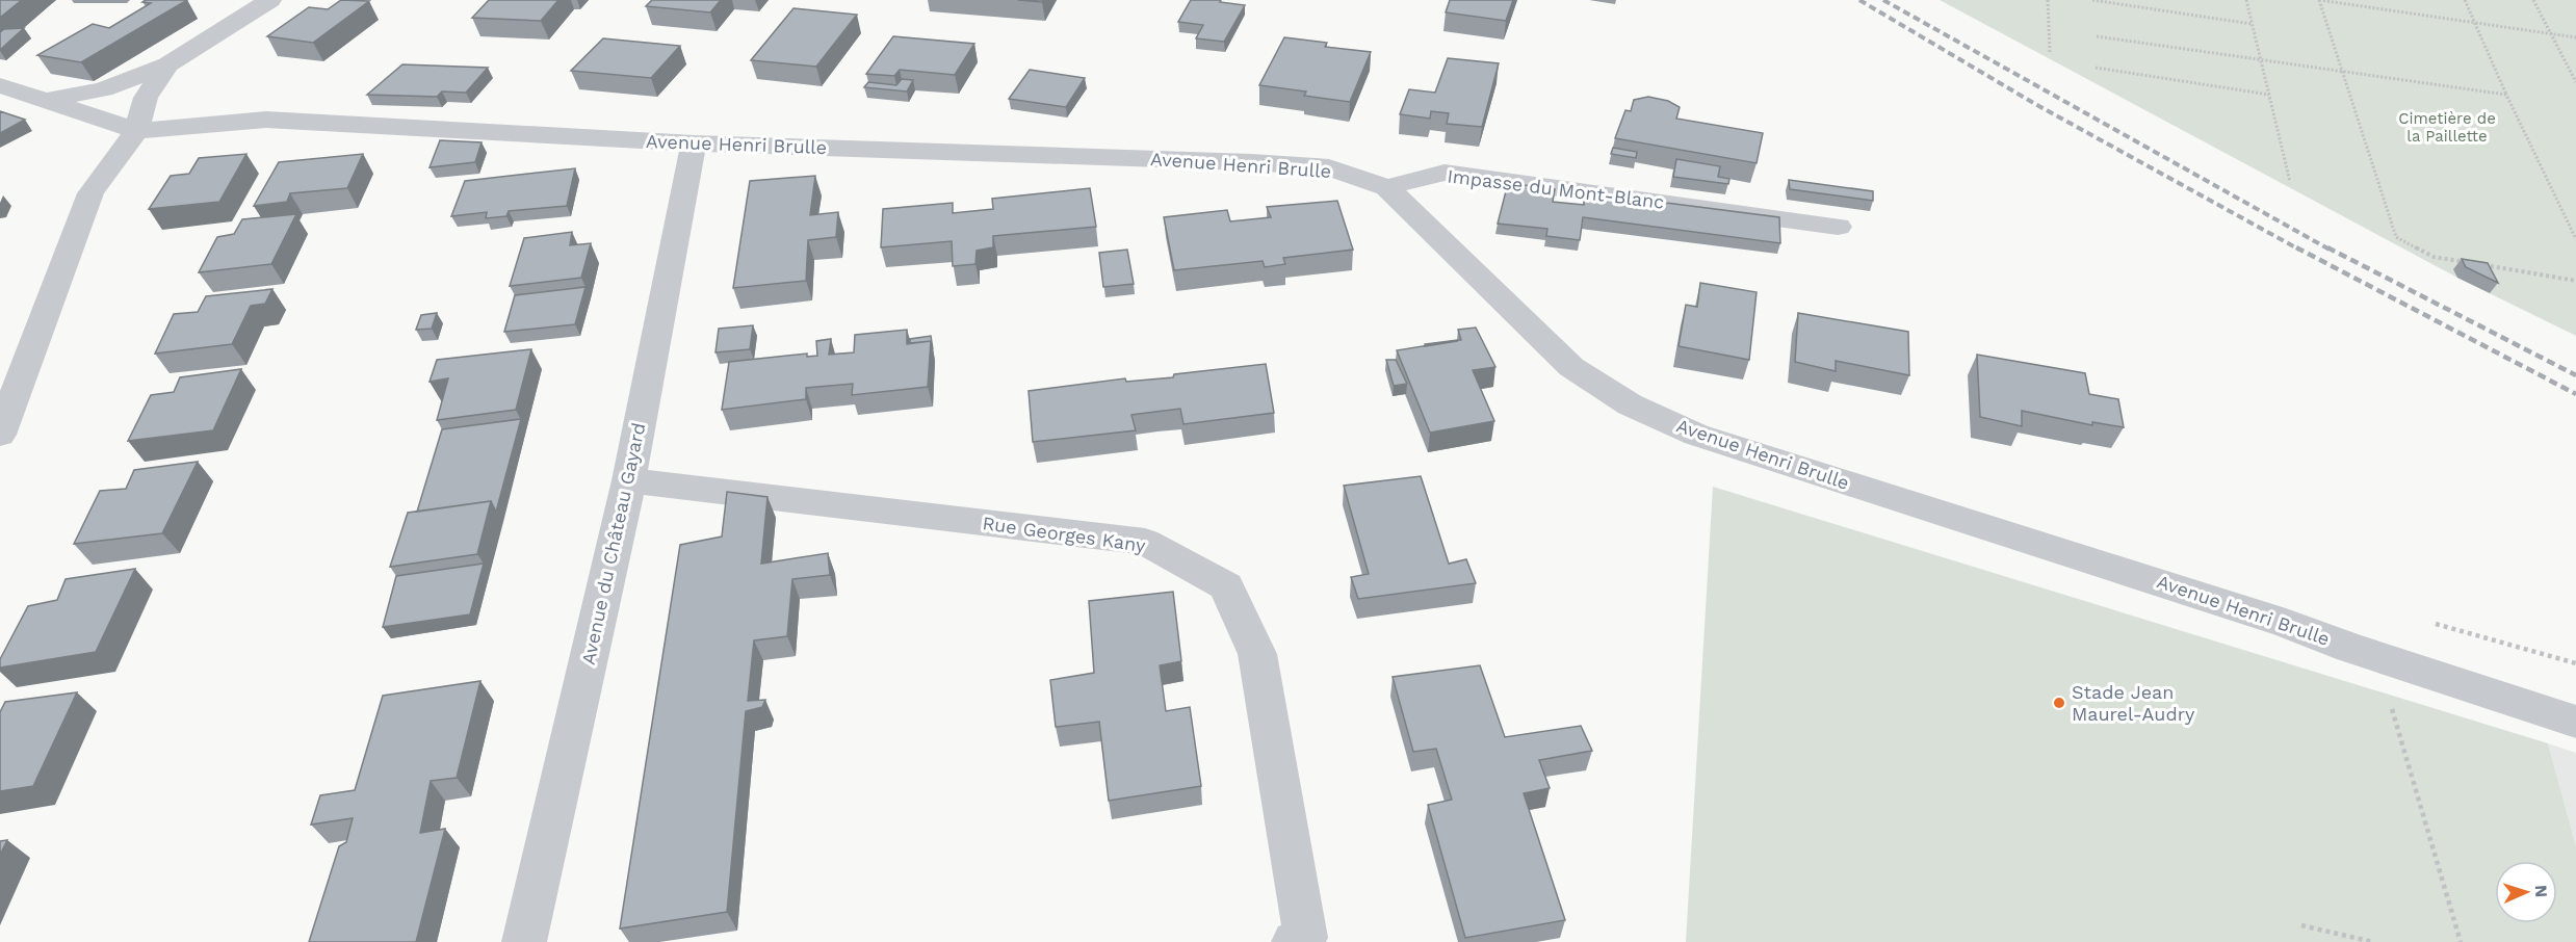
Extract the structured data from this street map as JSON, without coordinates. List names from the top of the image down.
{
  "streets": {
    "street": [
      "Avenue Henri Brulle",
      "Impasse du Mont-Blanc",
      "Rue Georges Kany",
      "Avenue du Château Gayard"
    ]
  },
  "crossings": [
    ["Avenue Henri Brulle", "Impasse du Mont-Blanc"],
    ["Avenue Henri Brulle", "Avenue du Château Gayard"],
    ["Rue Georges Kany", "Avenue du Château Gayard"]
  ],
  "parks": ["Cimetière de la Paillette"],
  "places": ["Stade Jean Maurel-Audry"],
  "north": "right"
}
